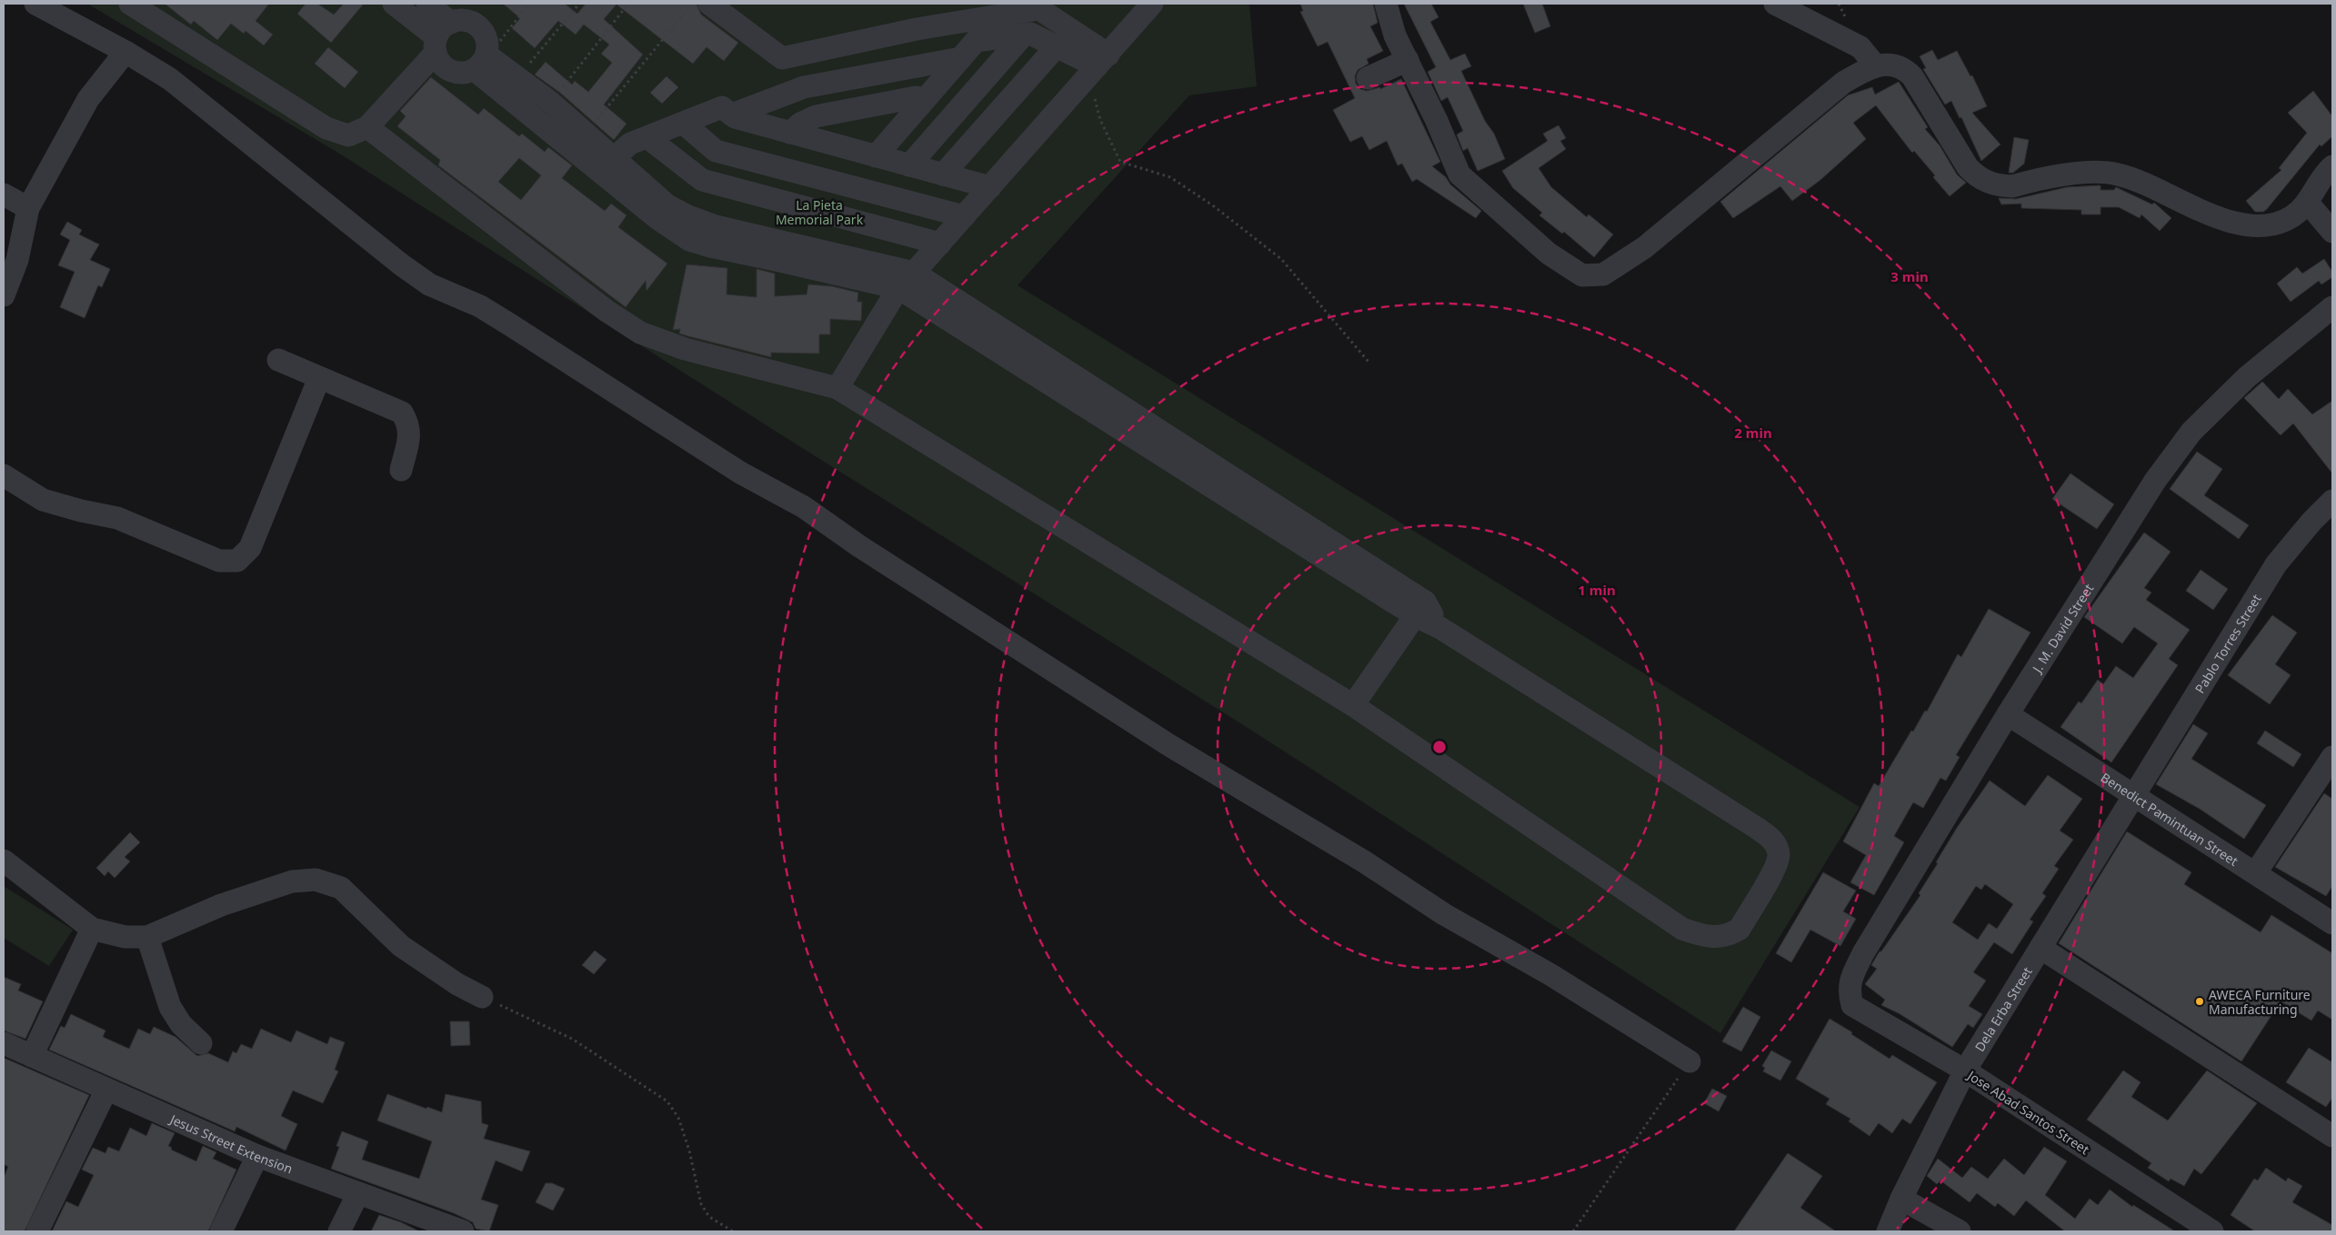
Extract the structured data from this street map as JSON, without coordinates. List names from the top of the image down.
{
  "streets": {
    "street": [
      "J. M. David Street",
      "Pablo Torres Street",
      "Benedict Pamintuan Street",
      "Dela Erba Street",
      "Jose Abad Santos Street",
      "Jesus Street Extension"
    ]
  },
  "crossings": [
    ["J. M. David Street", "Benedict Pamintuan Street"],
    ["J. M. David Street", "Jose Abad Santos Street"],
    ["Pablo Torres Street", "Benedict Pamintuan Street"],
    ["Pablo Torres Street", "Dela Erba Street"],
    ["Benedict Pamintuan Street", "Dela Erba Street"],
    ["Dela Erba Street", "Jose Abad Santos Street"]
  ],
  "parks": ["La Pieta Memorial Park"],
  "places": ["AWECA Furniture Manufacturing"],
  "rings": ["3 min", "2 min", "1 min"]
}
